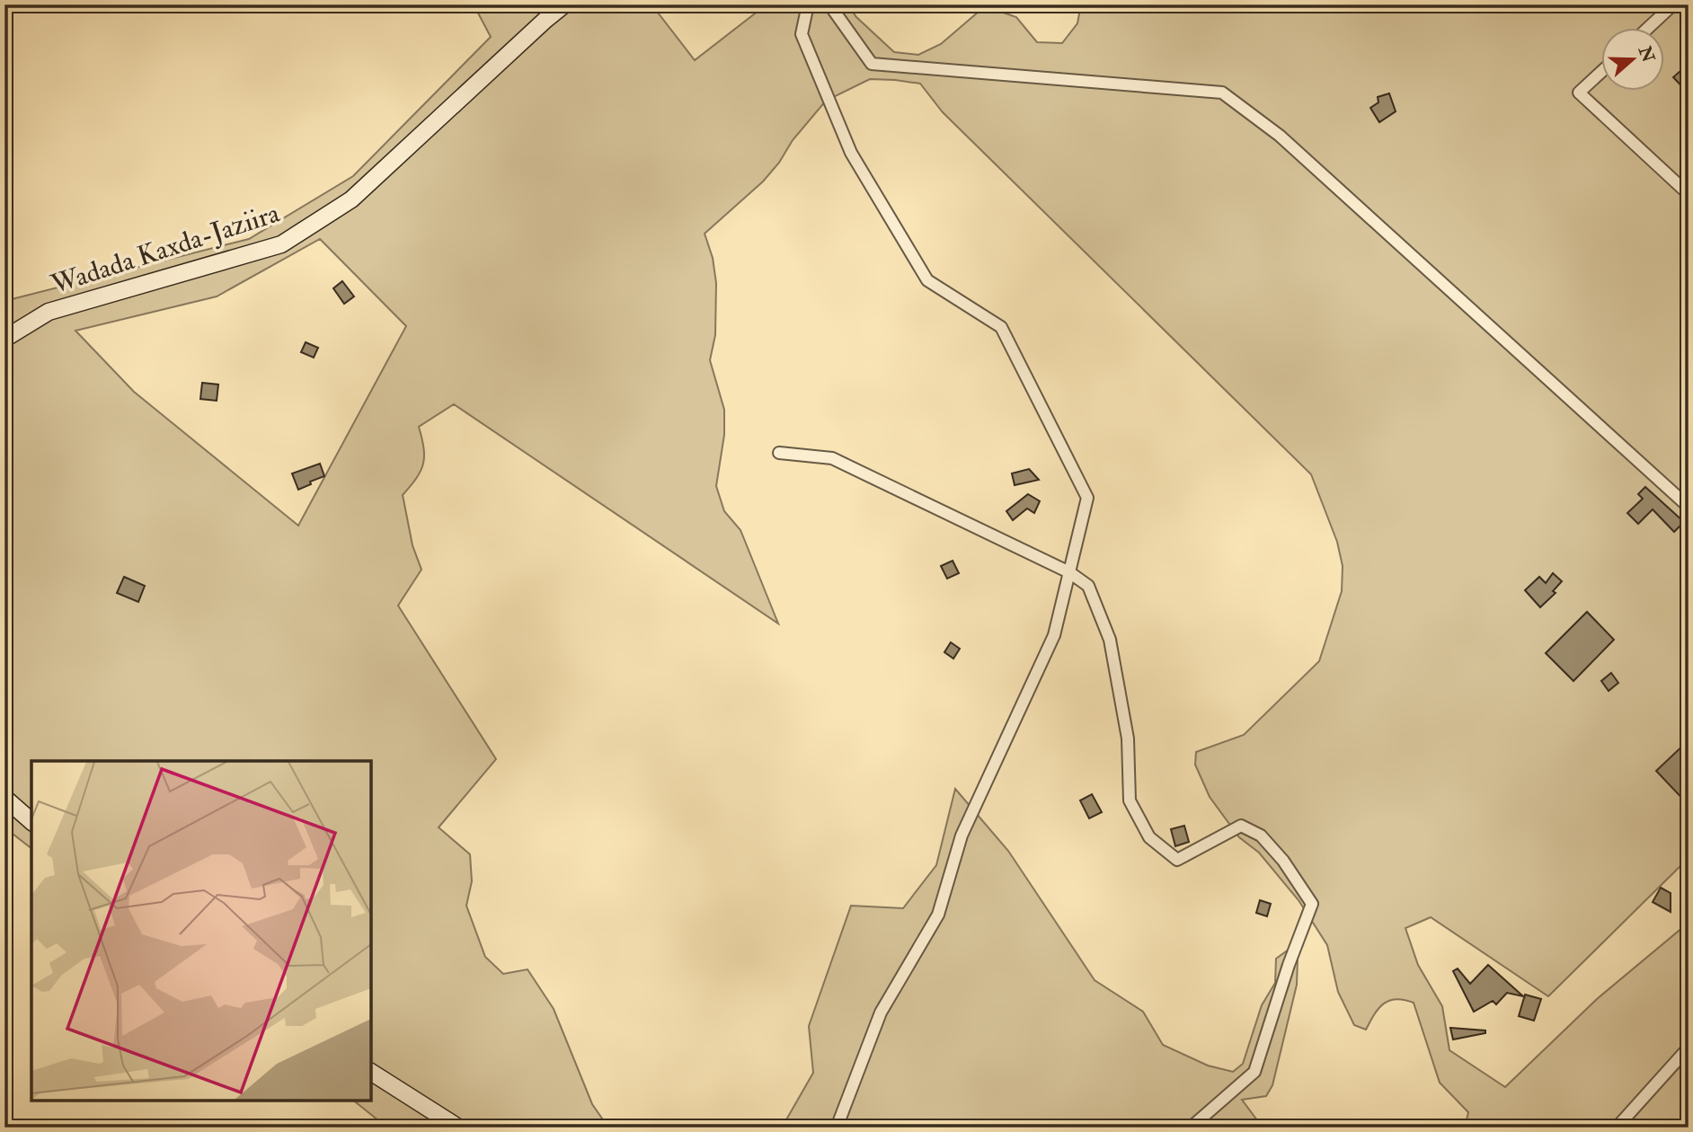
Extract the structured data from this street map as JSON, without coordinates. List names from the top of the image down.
{
  "streets": {
    "street": ["Wadada Kaxda-Jaziira"]
  },
  "north": "right"
}
